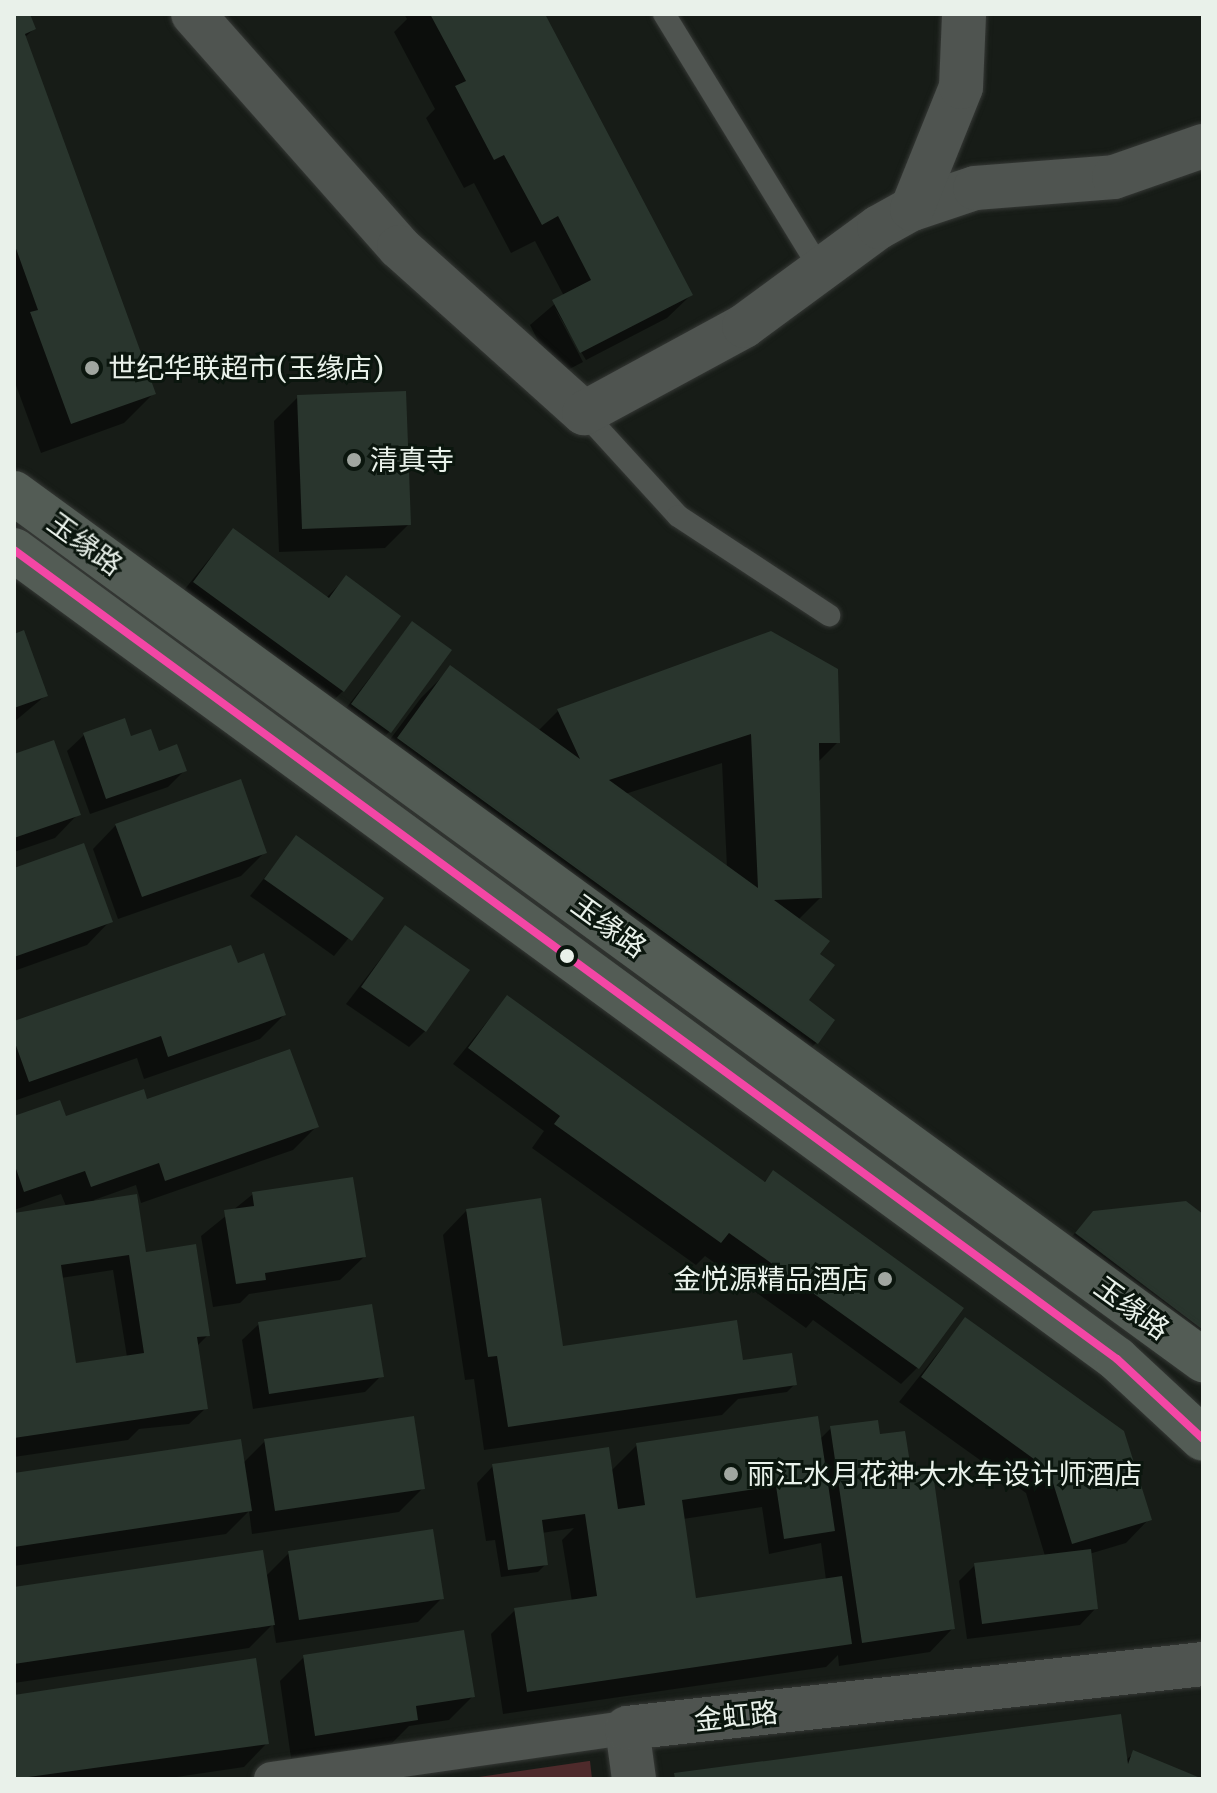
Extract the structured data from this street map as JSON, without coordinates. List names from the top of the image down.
{
  "streets": {
    "main road": ["玉缘路"],
    "street": ["金虹路"]
  },
  "places": [
    "世纪华联超市(玉缘店)",
    "清真寺",
    "金悦源精品酒店",
    "丽江水月花神·大水车设计师酒店"
  ]
}
